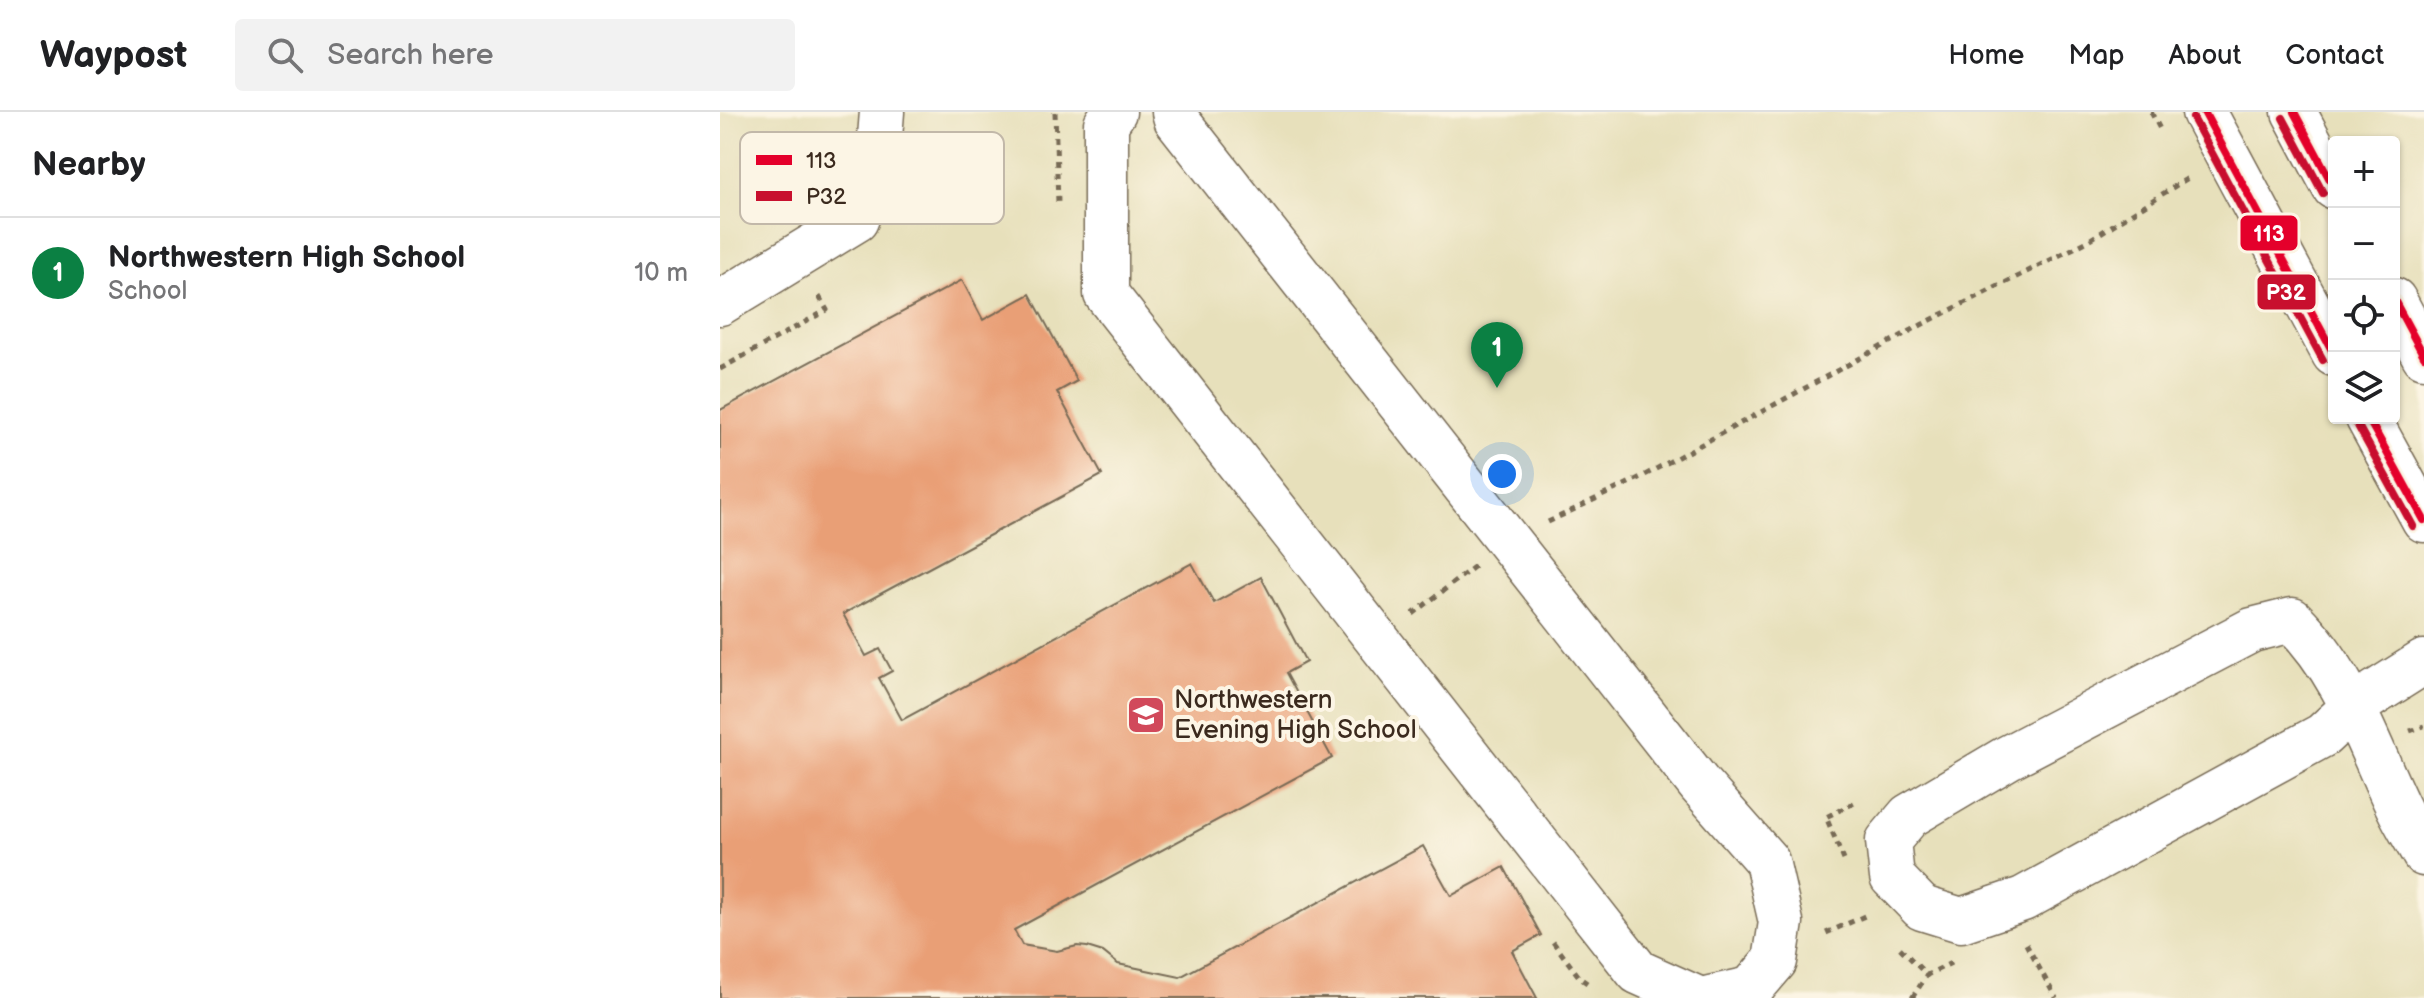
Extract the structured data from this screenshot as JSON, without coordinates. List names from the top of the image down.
{
  "places": {
    "school or university": ["Northwestern Evening High School"]
  },
  "lines": ["transit line 113", "transit line P32"],
  "legend": ["113", "P32"],
  "page": {
    "header": "Waypost",
    "search": "Search here",
    "nav": [
      "Home",
      "Map",
      "About",
      "Contact"
    ],
    "heading": "Nearby",
    "map_buttons": ["+", "−"],
    "list": [
      {
        "mark": "1",
        "name": "Northwestern High School",
        "note": "School",
        "value": "10 m"
      }
    ],
    "pins": "1"
  }
}
